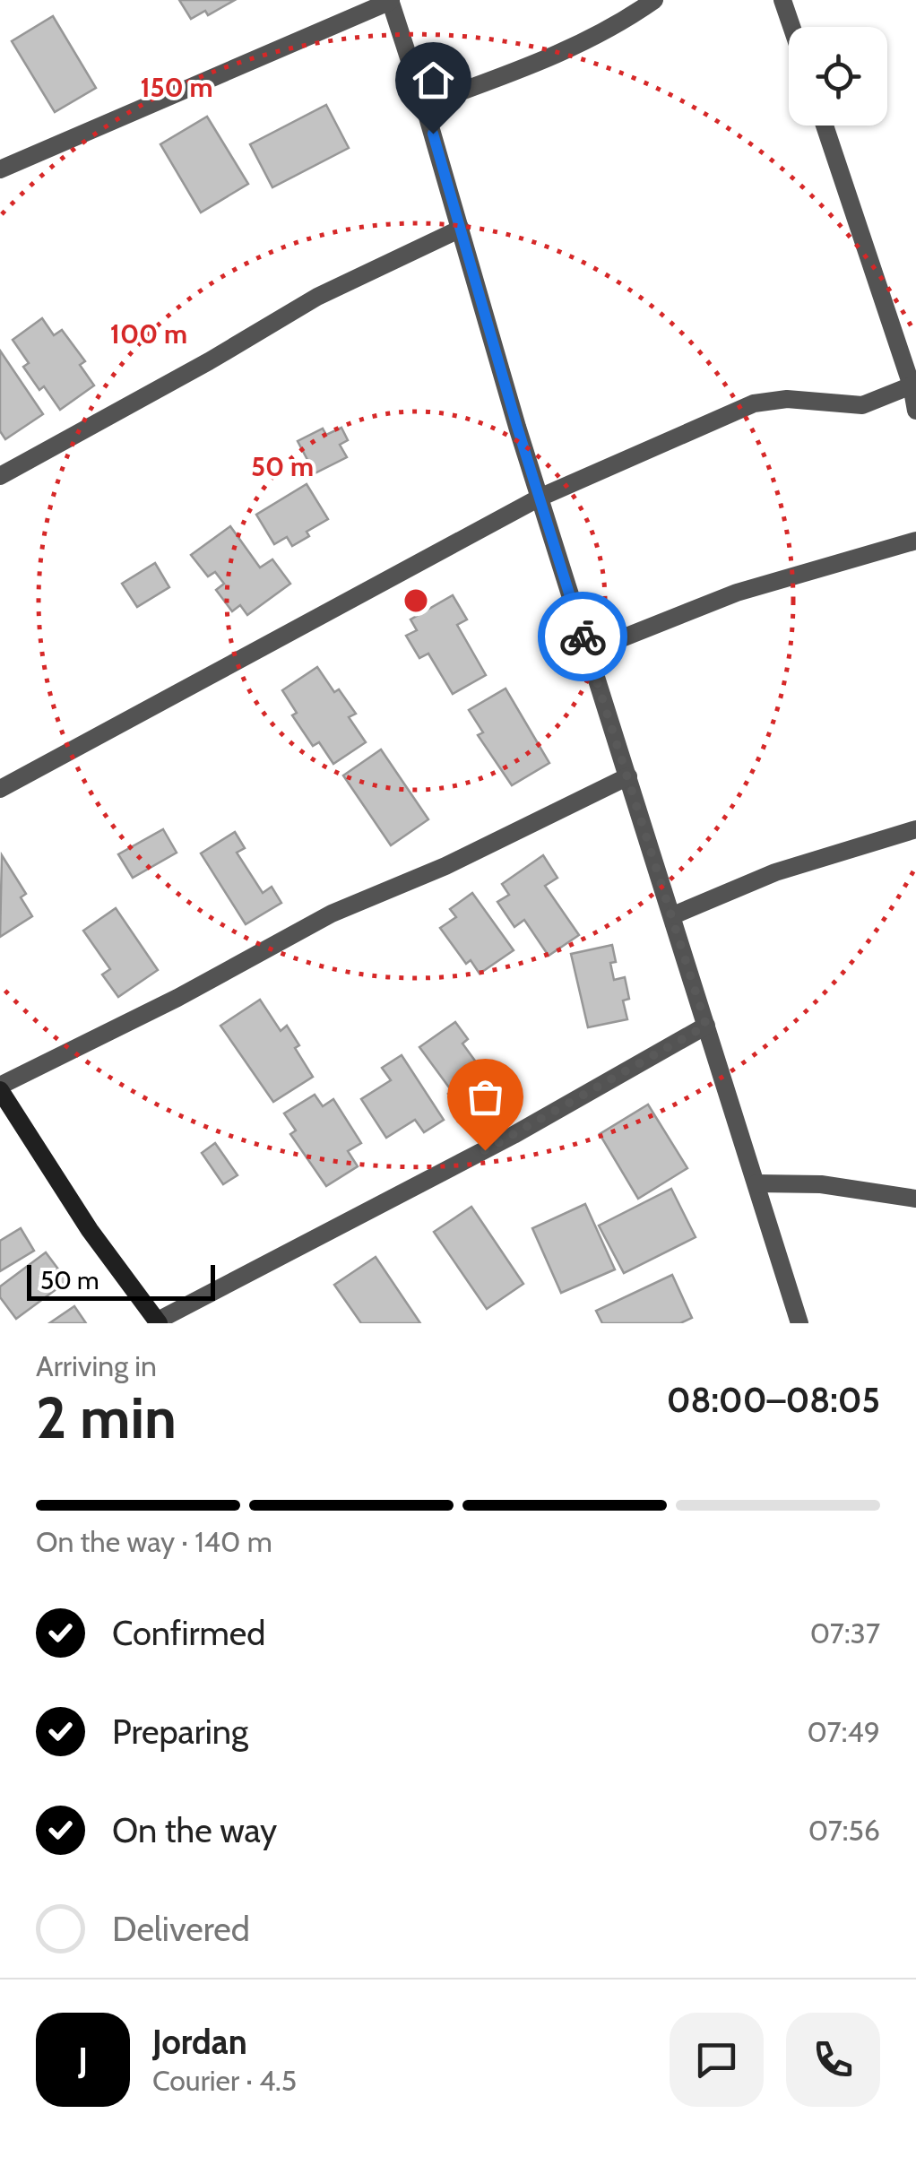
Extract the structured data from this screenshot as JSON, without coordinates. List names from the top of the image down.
{
  "scale_bar": "50 m",
  "page": {
    "scale": "50 m",
    "heading": ["2 min", "Arriving in", "08:00–08:05"],
    "panel": ["Jordan", "Courier · 4.5"],
    "bar": "On the way · 140 m",
    "list": [
      ["Confirmed", "07:37"],
      ["Preparing", "07:49"],
      ["On the way", "07:56"],
      "Delivered"
    ],
    "round": "J"
  },
  "rings": ["150 m", "100 m", "50 m"]
}
